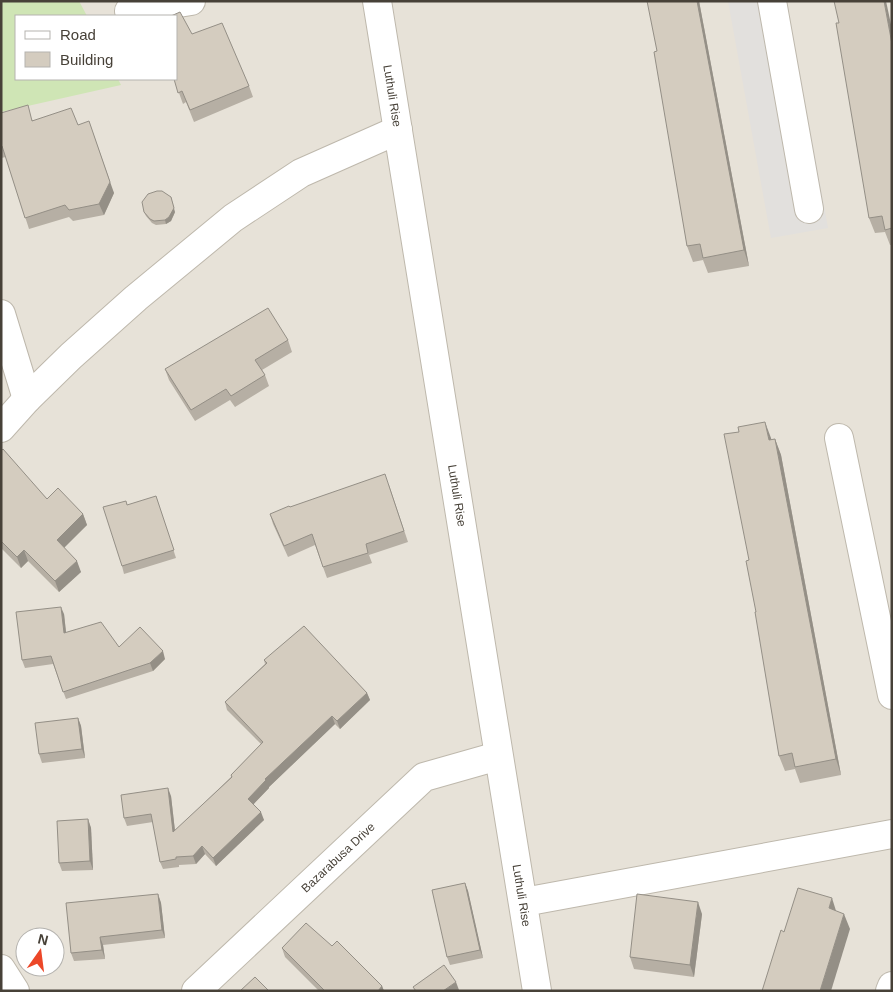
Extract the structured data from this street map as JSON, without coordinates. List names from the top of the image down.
{
  "streets": {
    "street": ["Luthuli Rise", "Bazarabusa Drive"]
  },
  "crossings": [
    ["Luthuli Rise", "Bazarabusa Drive"]
  ],
  "legend": ["Road", "Building"],
  "north": "top"
}
